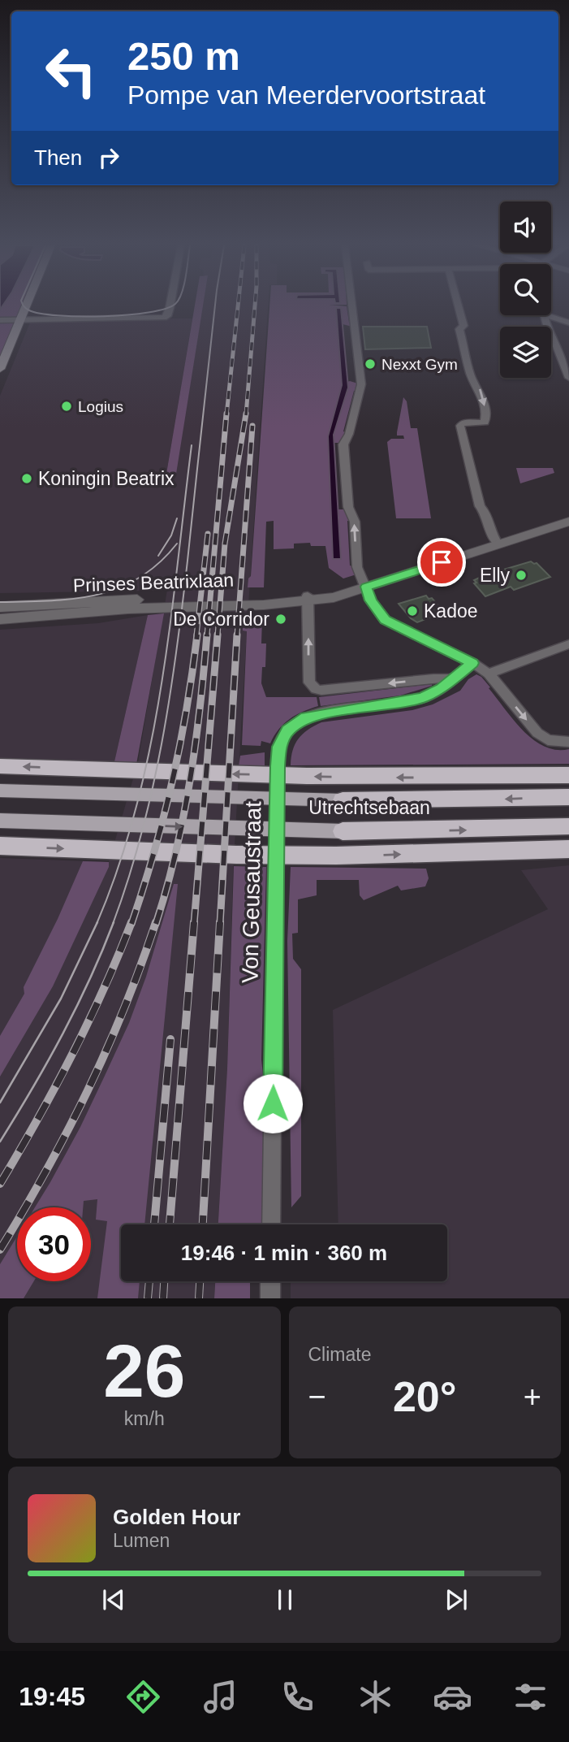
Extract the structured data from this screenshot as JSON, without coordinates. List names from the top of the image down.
{
  "streets": {
    "highway": ["Utrechtsebaan"],
    "street": ["Prinses Beatrixlaan", "Von Geusaustraat"]
  },
  "places": [
    "Nexxt Gym",
    "Logius",
    "Koningin Beatrix",
    "Elly",
    "Kadoe",
    "De Corridor"
  ],
  "page": {
    "turn": ["250 m", "Pompe van Meerdervoortstraat"],
    "then": "Then",
    "limit": "30",
    "trip": "19:46 · 1 min · 360 m",
    "tile": [
      ["26", "km/h"],
      "Climate"
    ],
    "heat": ["−", "20°", "+"],
    "song": ["Golden Hour", "Lumen"],
    "tabs": "19:45"
  }
}
